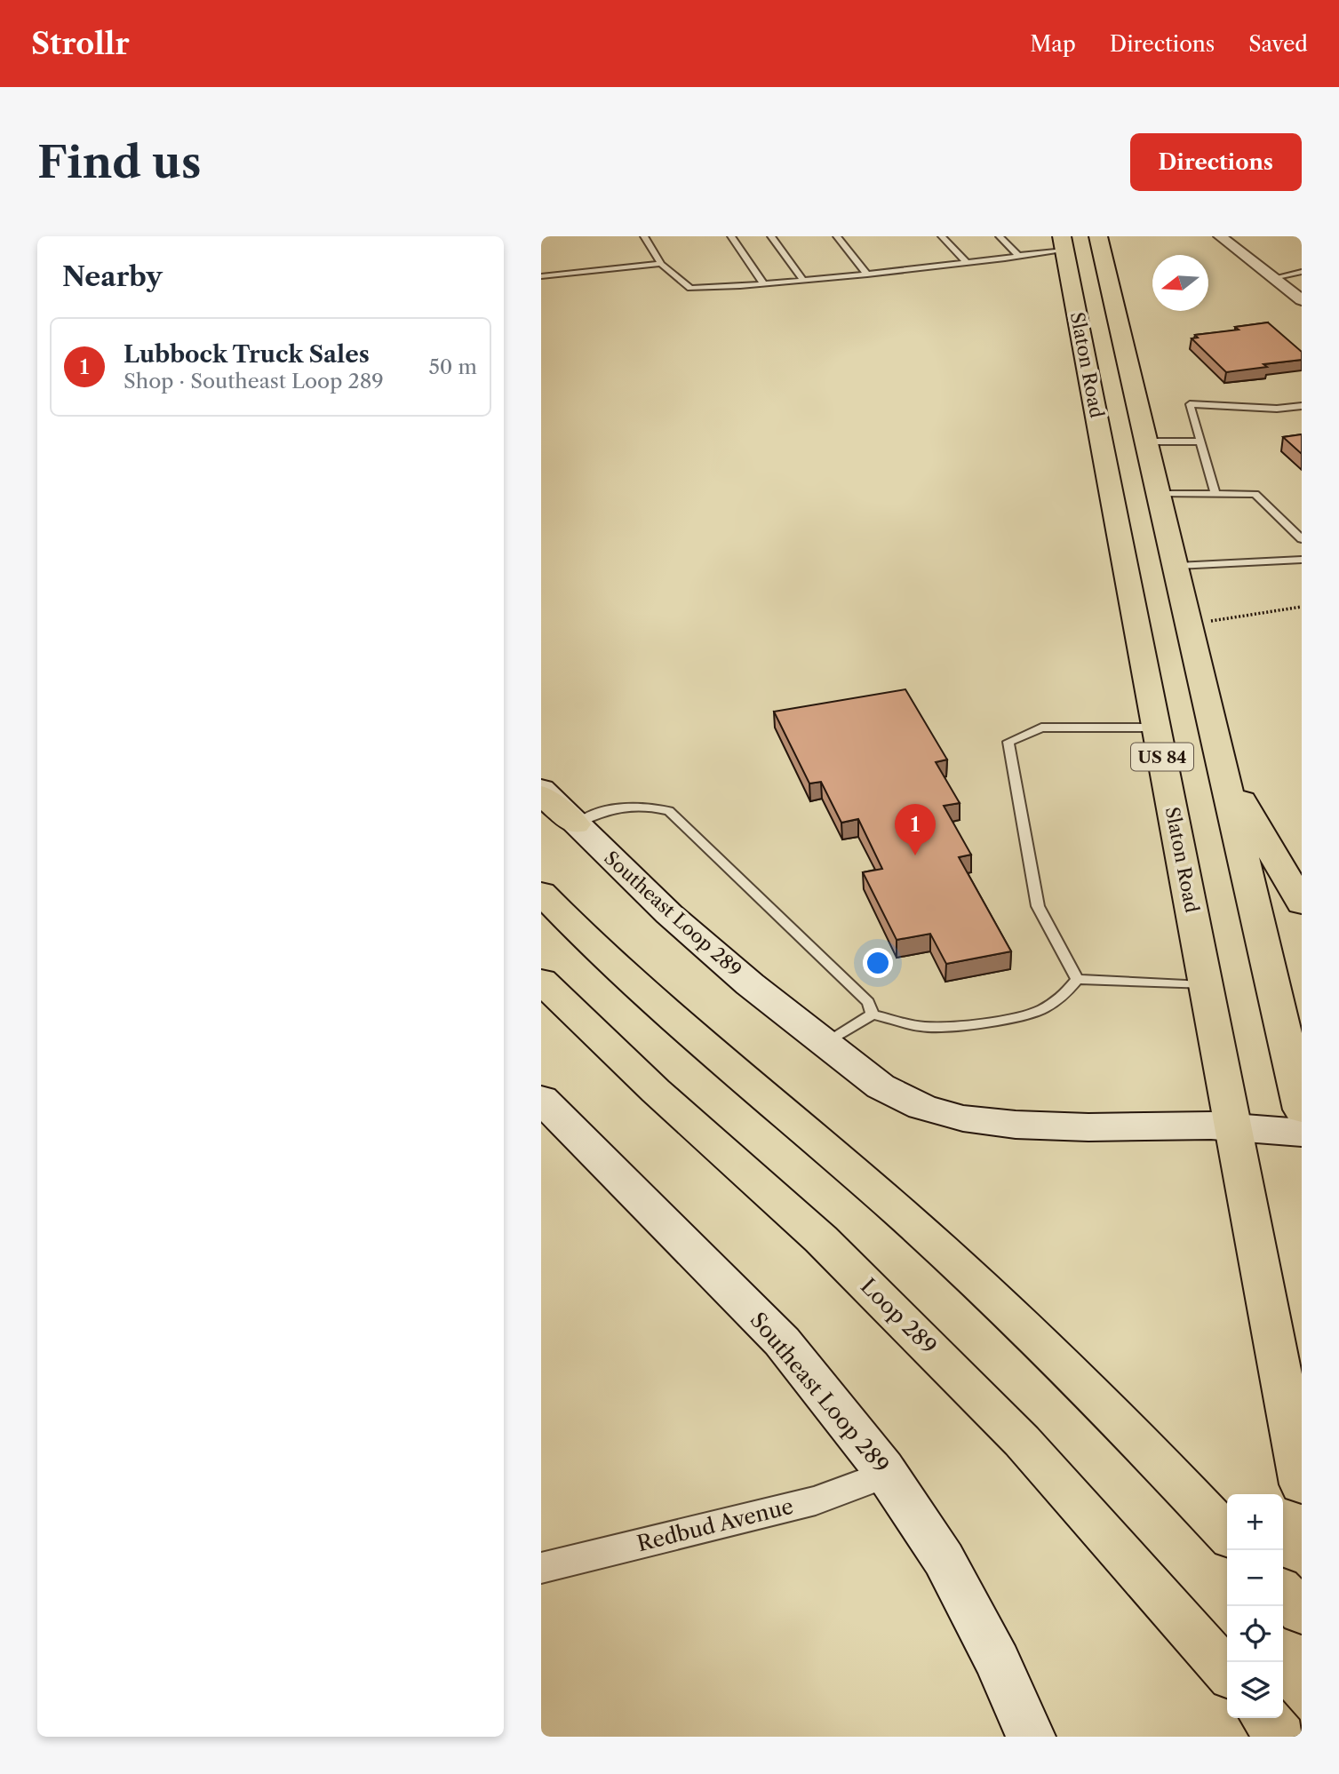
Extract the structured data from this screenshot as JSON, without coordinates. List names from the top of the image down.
{
  "streets": {
    "highway": ["Slaton Road", "US 84", "Loop 289"],
    "main road": ["Southeast Loop 289"],
    "street": ["Redbud Avenue"]
  },
  "crossings": [
    ["Slaton Road", "Southeast Loop 289"],
    ["Southeast Loop 289", "Redbud Avenue"]
  ],
  "north": "left",
  "page": {
    "header": "Strollr",
    "nav": ["Map", "Directions", "Saved"],
    "buttons": "Directions",
    "title": "Find us",
    "heading": "Nearby",
    "list": [
      {
        "mark": "1",
        "name": "Lubbock Truck Sales",
        "note": "Shop · Southeast Loop 289",
        "value": "50 m"
      }
    ],
    "pins": "1",
    "map_buttons": ["+", "−"]
  }
}
